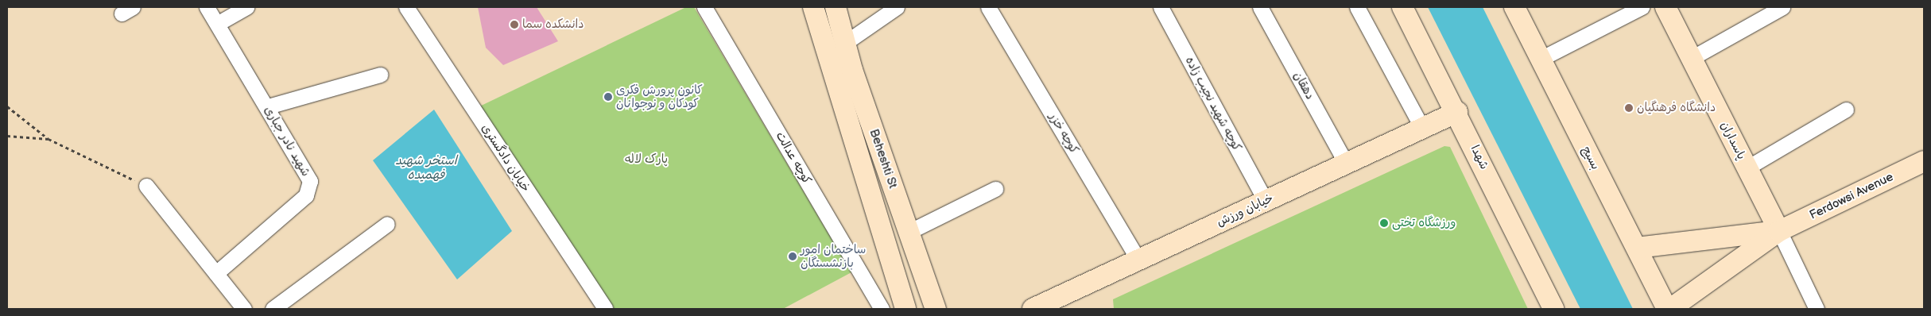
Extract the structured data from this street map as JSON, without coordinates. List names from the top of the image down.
{
  "streets": {
    "street": [
      "دهقان",
      "کوچه شهید نجیب زاده",
      "کوچه خزر",
      "پاسداران",
      "شهید نادر جباری",
      "شهدا",
      "خیابان دادگستری",
      "کوچه عدالت",
      "بسیج",
      "Beheshti St",
      "Ferdowsi Avenue",
      "خیابان ورزش"
    ]
  },
  "crossings": [
    ["دهقان", "خیابان ورزش"],
    ["کوچه شهید نجیب زاده", "خیابان ورزش"],
    ["کوچه خزر", "خیابان ورزش"],
    ["پاسداران", "Ferdowsi Avenue"],
    ["شهدا", "خیابان ورزش"]
  ],
  "water": ["استخر شهید فهمیده"],
  "parks": ["پارک لاله"],
  "places": [
    "دانشکده سما",
    "کانون پرورش فکری کودکان و نوجوانان",
    "دانشگاه فرهنگیان",
    "ورزشگاه تختی",
    "ساختمان امور بازنشستگان"
  ]
}
